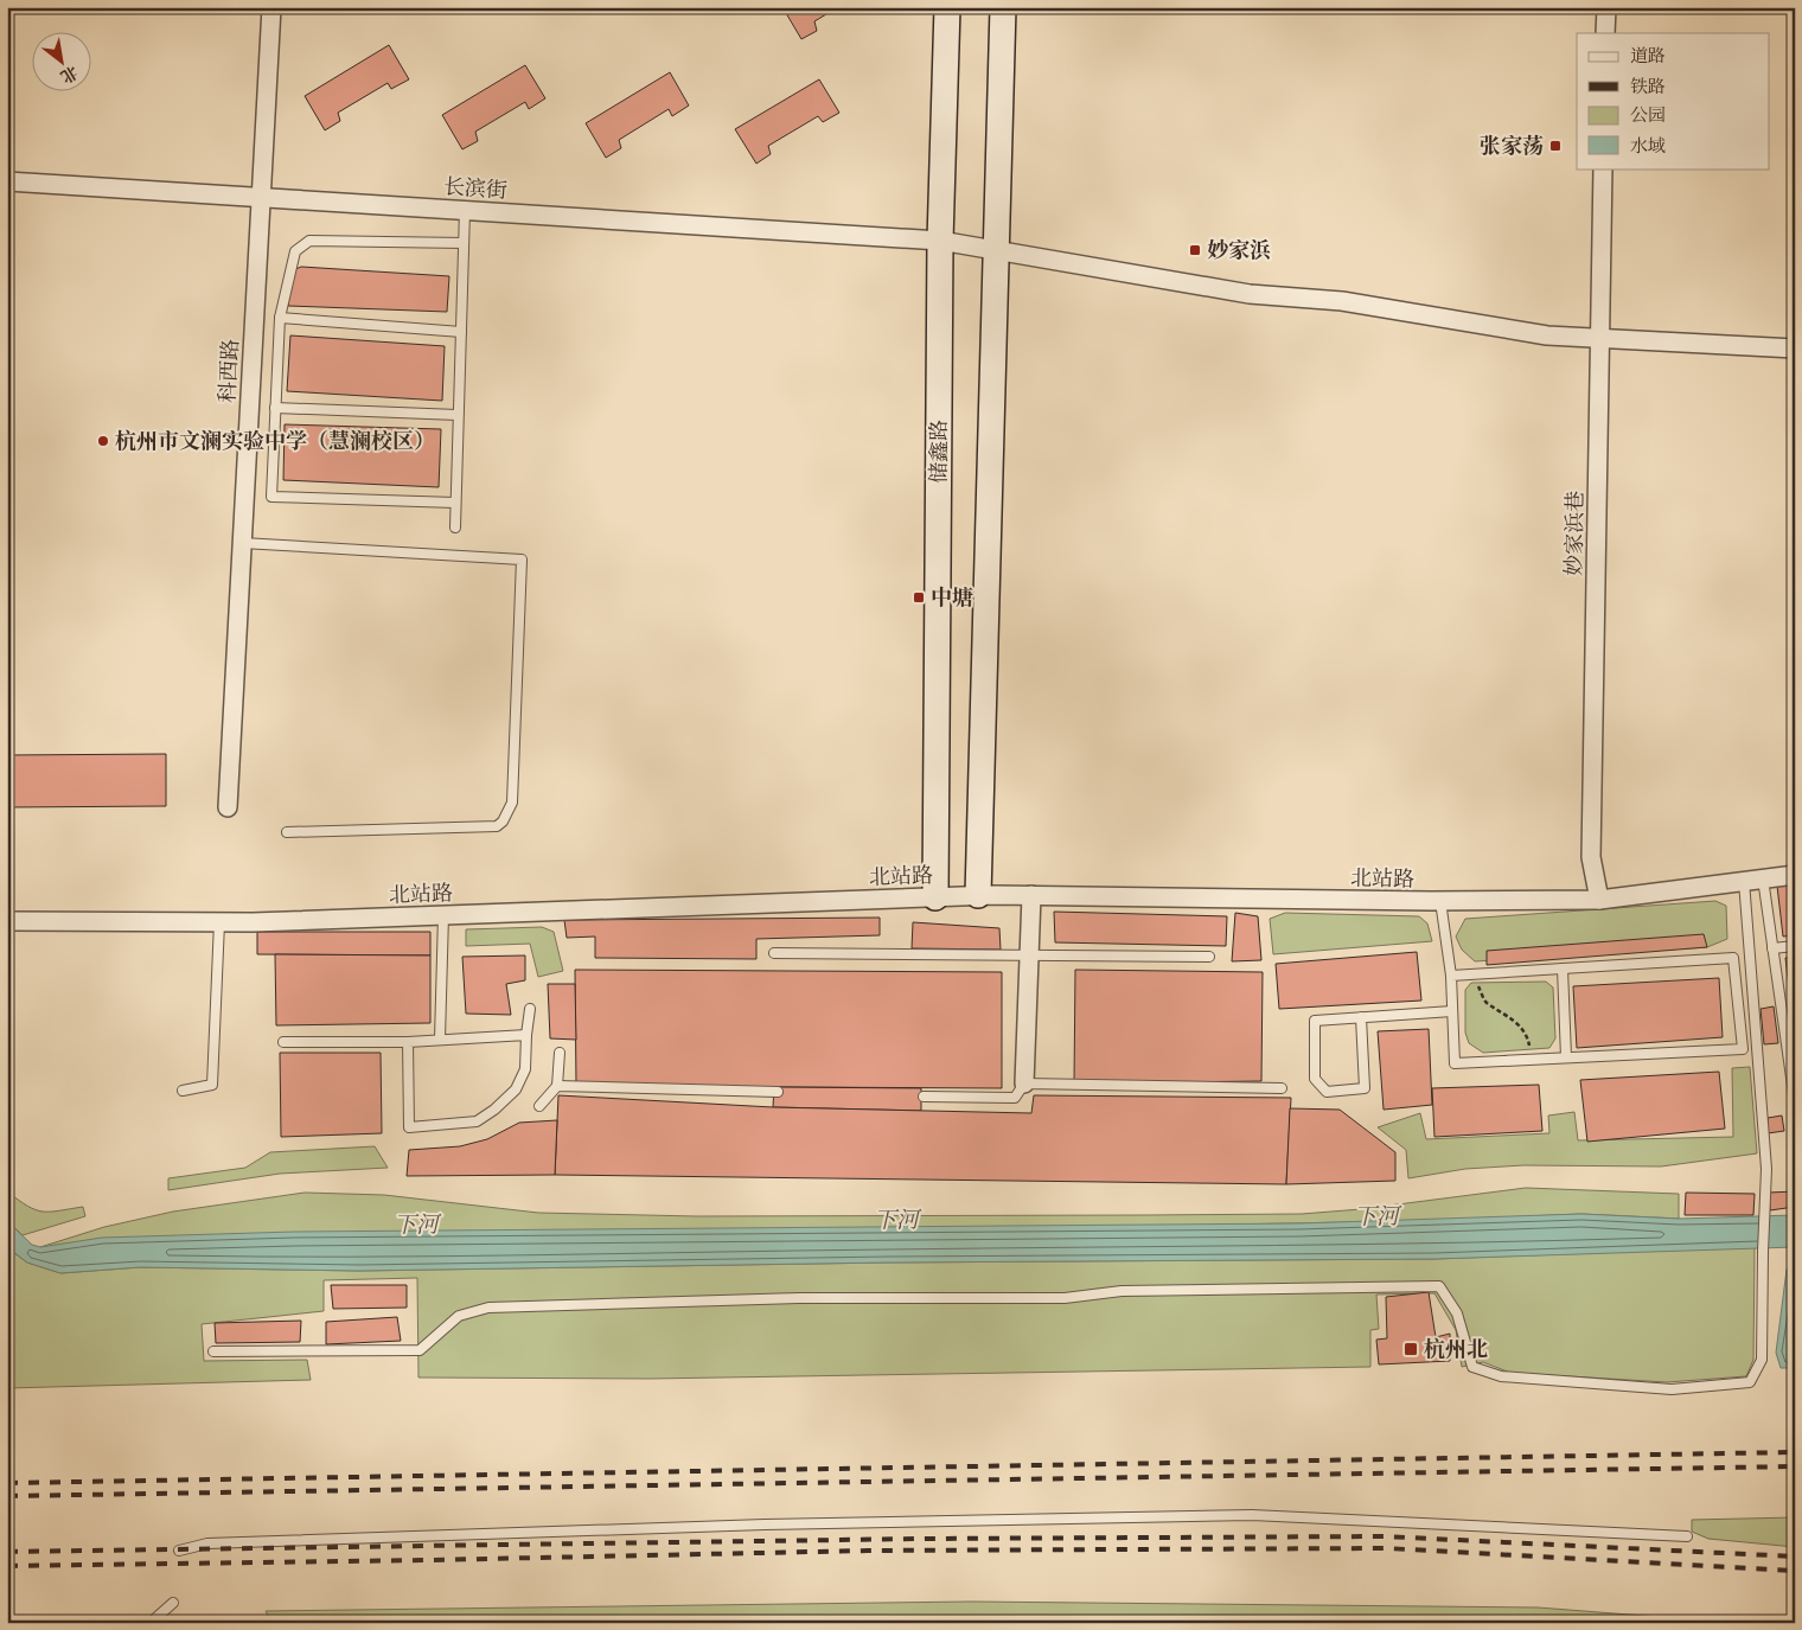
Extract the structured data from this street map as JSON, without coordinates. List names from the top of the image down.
{
  "streets": {
    "street": [
      "长滨街",
      "科西路",
      "储鑫路",
      "妙家浜巷",
      "北站路"
    ]
  },
  "crossings": [
    ["长滨街", "科西路"],
    ["长滨街", "储鑫路"],
    ["长滨街", "妙家浜巷"],
    ["储鑫路", "北站路"],
    ["妙家浜巷", "北站路"]
  ],
  "water": ["下河"],
  "places": {
    "transit": [
      "张家荡",
      "妙家浜",
      "中塘",
      "杭州北"
    ],
    "other": ["杭州市文澜实验中学（慧澜校区）"]
  },
  "legend": [
    "道路",
    "铁路",
    "公园",
    "水域"
  ],
  "north": "bottom right"
}
